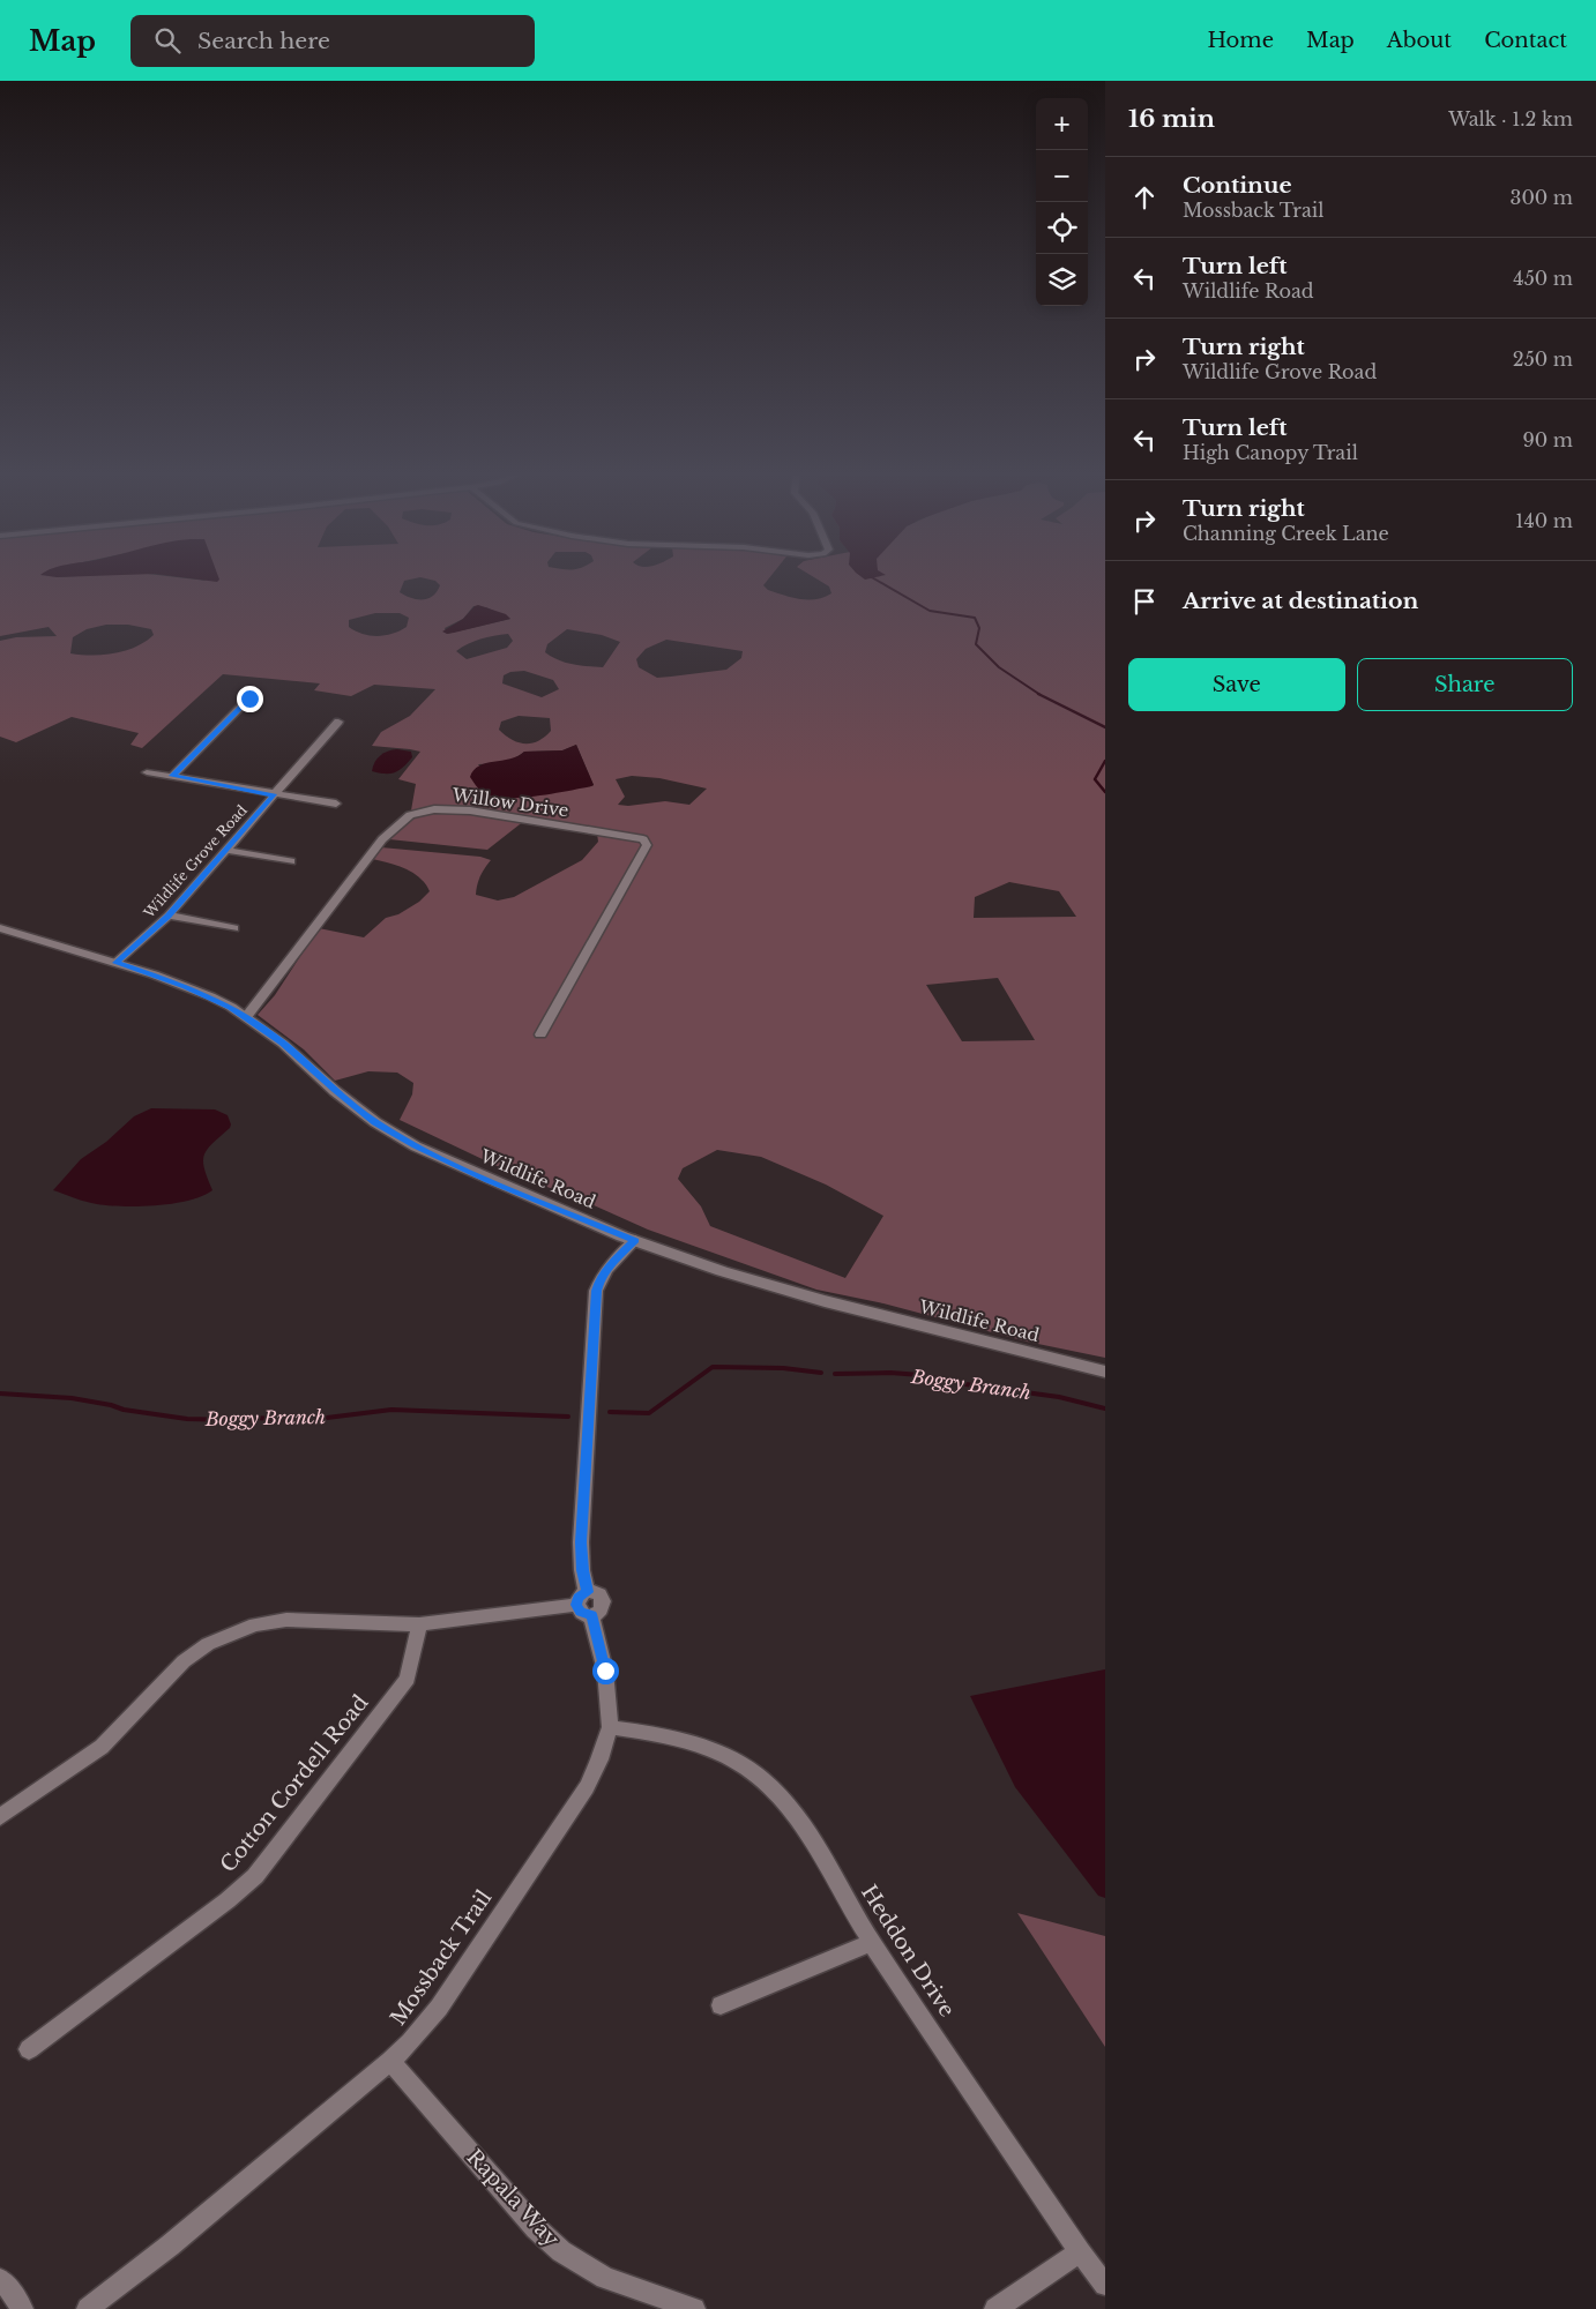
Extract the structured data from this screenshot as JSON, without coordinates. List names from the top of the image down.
{
  "streets": {
    "street": [
      "Willow Drive",
      "Wildlife Grove Road",
      "Wildlife Road",
      "Cotton Cordell Road",
      "Heddon Drive",
      "Mossback Trail",
      "Rapala Way"
    ]
  },
  "crossings": [
    ["Willow Drive", "Wildlife Road"],
    ["Wildlife Grove Road", "Wildlife Road"],
    ["Wildlife Road", "Mossback Trail"],
    ["Heddon Drive", "Mossback Trail"],
    ["Mossback Trail", "Rapala Way"]
  ],
  "water": ["Boggy Branch"],
  "page": {
    "header": "Map",
    "search": "Search here",
    "nav": [
      "Home",
      "Map",
      "About",
      "Contact"
    ],
    "heading": ["16 min", "Walk · 1.2 km"],
    "map_buttons": ["+", "−"],
    "list": [
      ["Continue", "Mossback Trail", "300 m"],
      ["Turn left", "Wildlife Road", "450 m"],
      ["Turn right", "Wildlife Grove Road", "250 m"],
      ["Turn left", "High Canopy Trail", "90 m"],
      ["Turn right", "Channing Creek Lane", "140 m"],
      "Arrive at destination"
    ],
    "buttons": ["Save", "Share"]
  }
}
